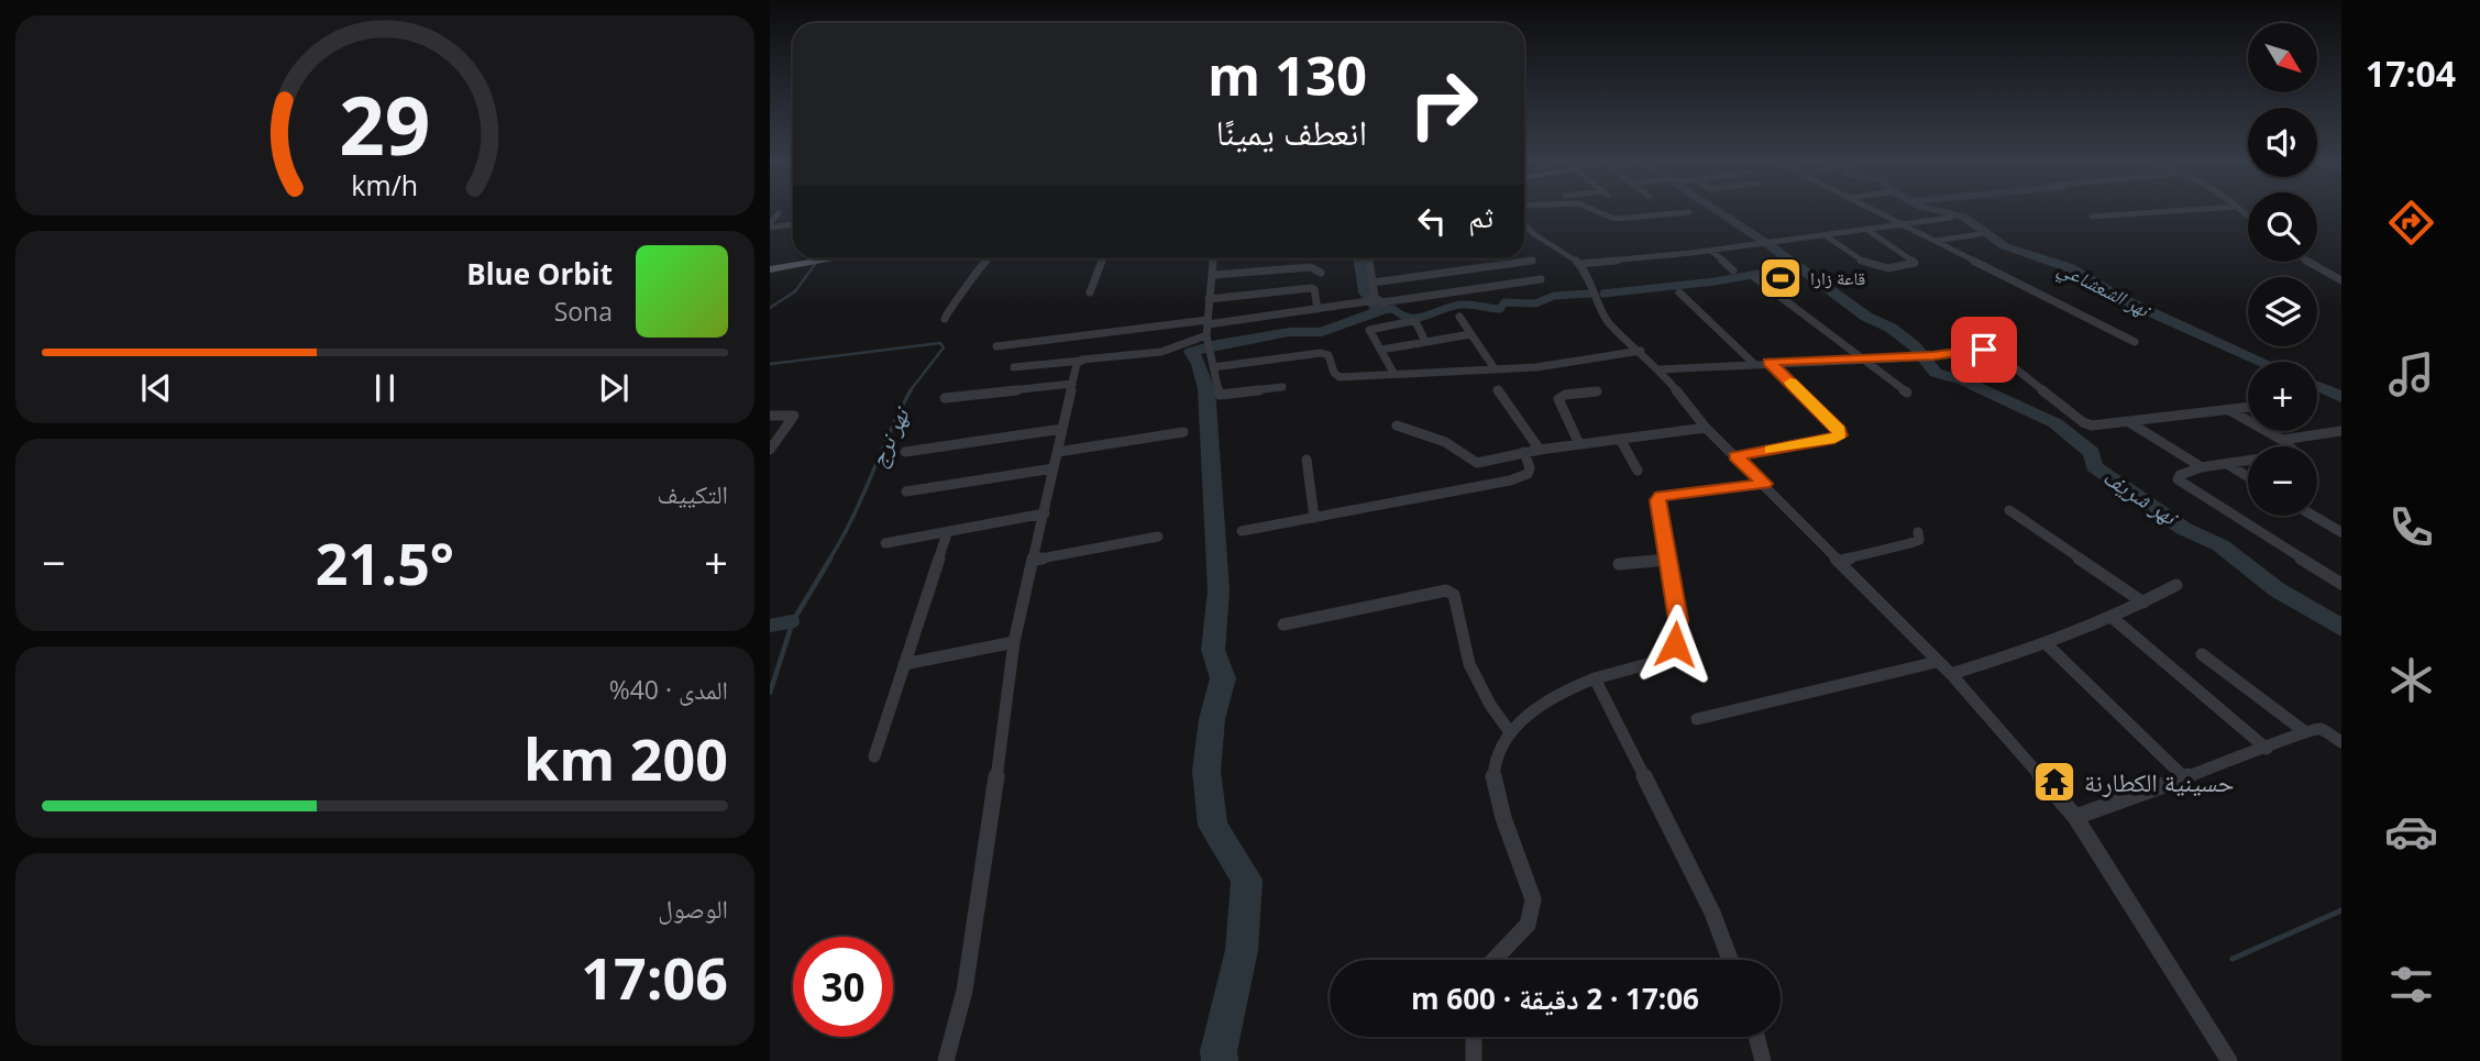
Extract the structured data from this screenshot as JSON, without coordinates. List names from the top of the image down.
{
  "water": ["نهر الشعشاعي", "نهر نرج", "نهر شريف"],
  "places": {
    "sports": ["قاعة زارا"],
    "temple": ["حسينية الكطارنة"]
  },
  "north": "bottom right",
  "page": {
    "tabs": "17:04",
    "map_buttons": ["+", "−"],
    "turn": ["130 m", "انعطف يمينًا"],
    "then": "ثم",
    "song": ["Blue Orbit", "Sona"],
    "tile": [
      "التكييف",
      ["المدى · 40%", "200 km"],
      ["الوصول", "17:06"]
    ],
    "heat": ["−", "21.5°", "+"],
    "limit": "30",
    "trip": "17:06 · 2 دقيقة · 600 m",
    "gauge": ["29", "km/h"]
  }
}
